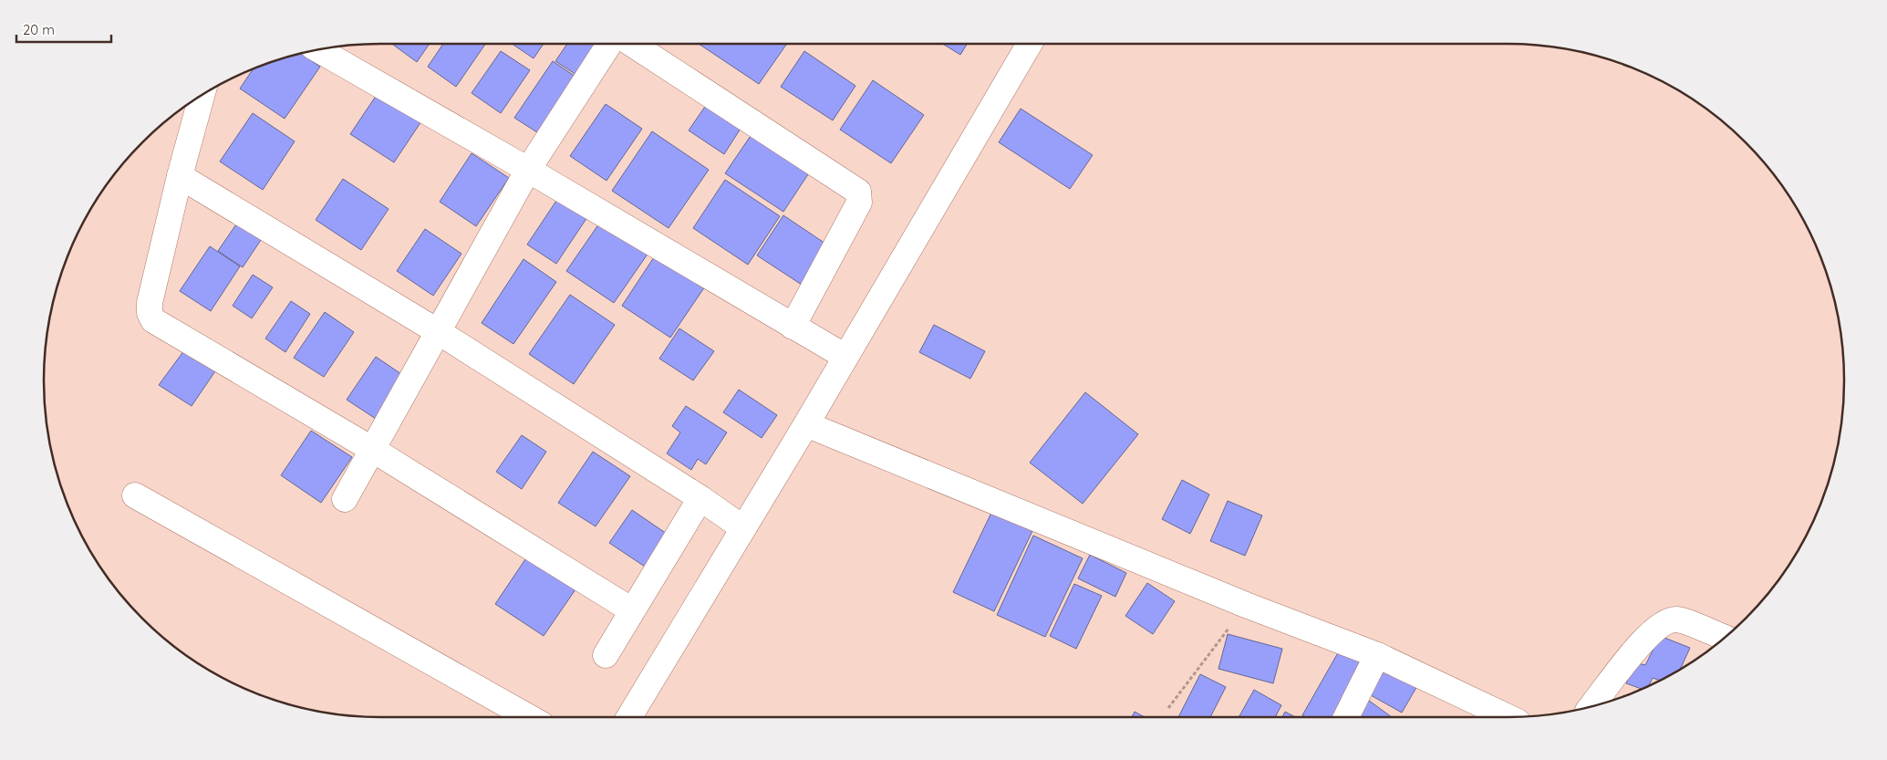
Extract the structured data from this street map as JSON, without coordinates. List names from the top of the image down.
{
  "scale_bar": "20 m"
}
